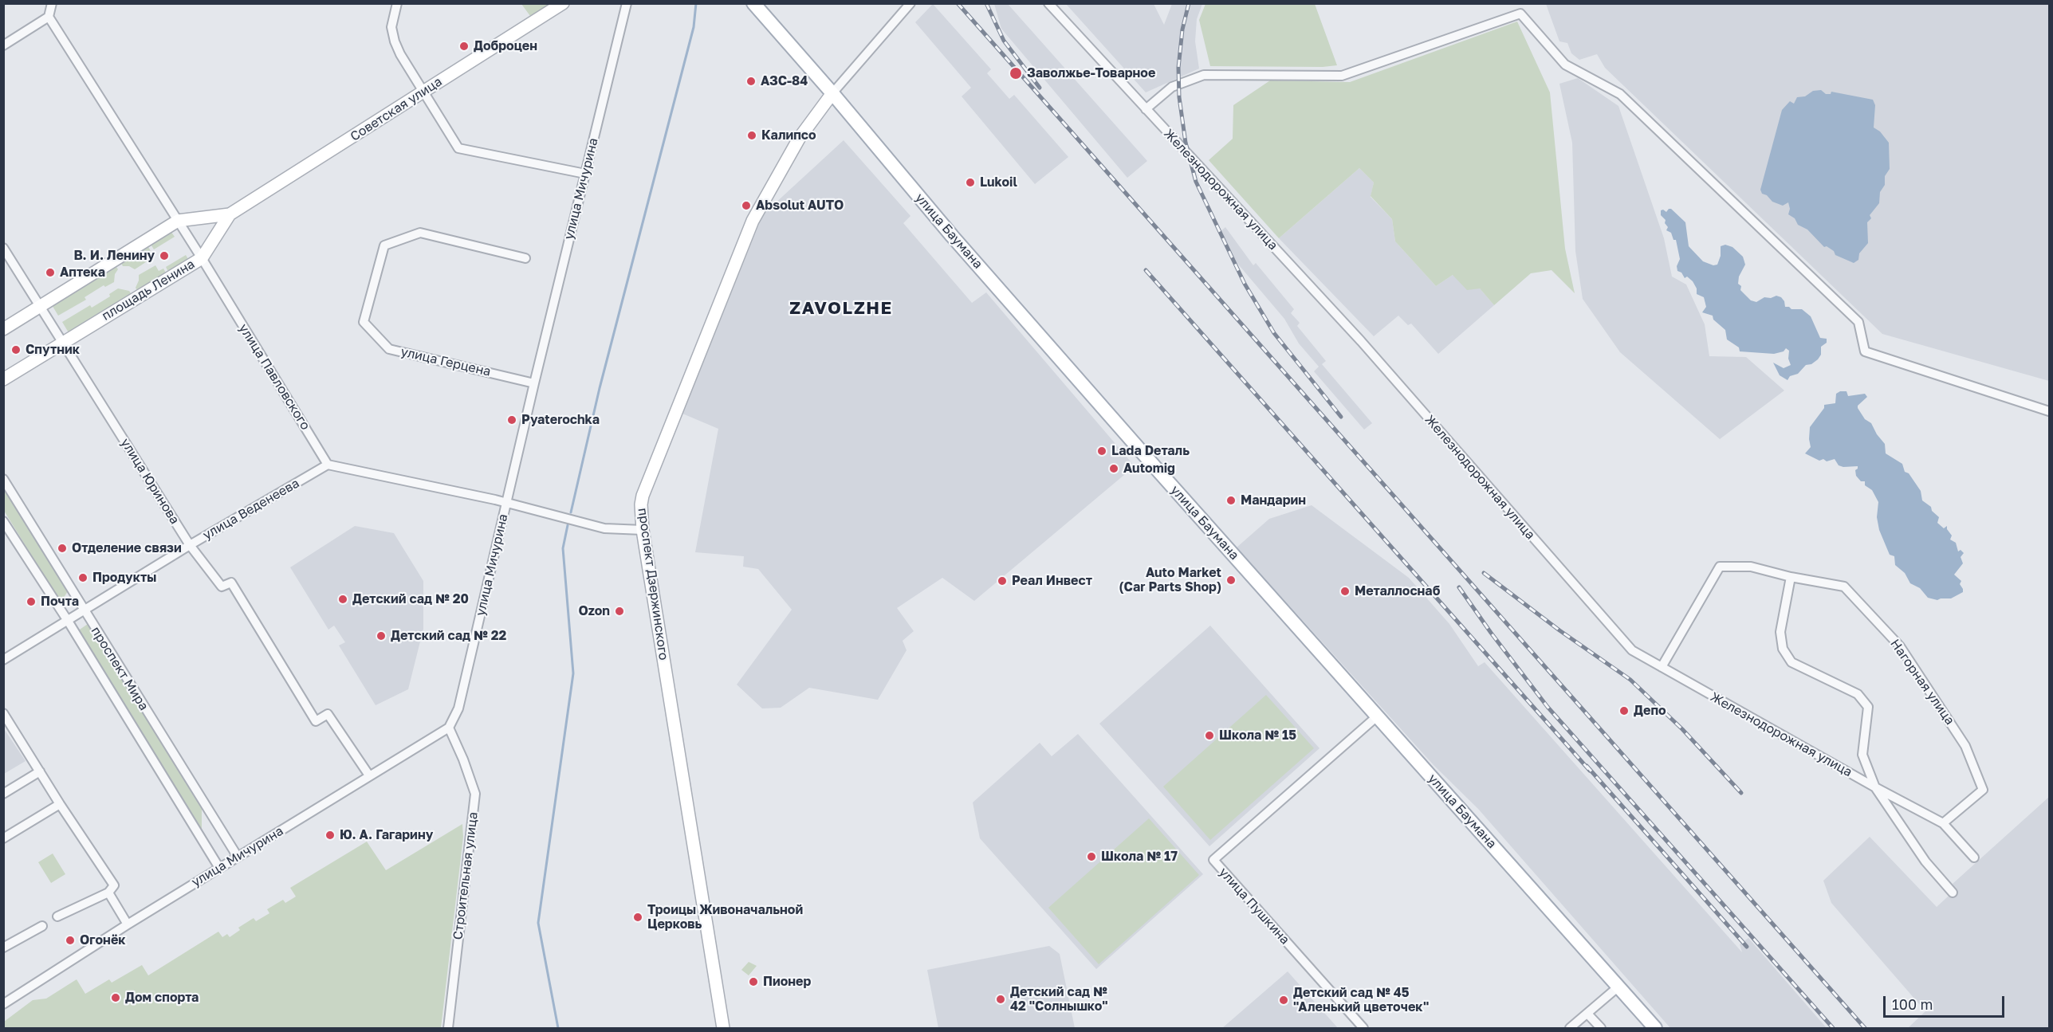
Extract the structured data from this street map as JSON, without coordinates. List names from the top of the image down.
{
  "streets": {
    "main road": ["улица Баумана"],
    "street": [
      "Советская улица",
      "улица Мичурина",
      "Железнодорожная улица",
      "площадь Ленина",
      "улица Герцена",
      "улица Павловского",
      "улица Юринова",
      "улица Веденеева",
      "проспект Дзержинского",
      "проспект Мира",
      "Нагорная улица",
      "Строительная улица",
      "улица Пушкина"
    ]
  },
  "crossings": [
    ["Советская улица", "площадь Ленина"],
    ["улица Мичурина", "улица Герцена"],
    ["улица Мичурина", "улица Юринова"],
    ["улица Мичурина", "проспект Мира"],
    ["улица Мичурина", "Строительная улица"],
    ["улица Баумана", "проспект Дзержинского"],
    ["улица Баумана", "улица Пушкина"],
    ["площадь Ленина", "улица Павловского"],
    ["площадь Ленина", "улица Юринова"],
    ["улица Павловского", "улица Веденеева"],
    ["улица Юринова", "улица Веденеева"],
    ["улица Веденеева", "проспект Мира"]
  ],
  "districts": ["ZAVOLZHE"],
  "places": [
    "Доброцен",
    "Заволжье-Товарное",
    "АЗС-84",
    "Калипсо",
    "Lukoil",
    "Absolut AUTO",
    "В. И. Ленину",
    "Аптека",
    "Спутник",
    "Pyaterochka",
    "Lada Dеталь",
    "Automig",
    "Мандарин",
    "Отделение связи",
    "Продукты",
    "Auto Market (Car Parts Shop)",
    "Реал Инвест",
    "Металлоснаб",
    "Детский сад № 20",
    "Почта",
    "Ozon",
    "Детский сад № 22",
    "Депо",
    "Школа № 15",
    "Ю. А. Гагарину",
    "Школа № 17",
    "Троицы Живоначальной Церковь",
    "Огонёк",
    "Пионер",
    "Дом спорта",
    "Детский сад № 42 \"Солнышко\"",
    "Детский сад № 45 \"Аленький цветочек\""
  ],
  "scale_bar": "100 m"
}
